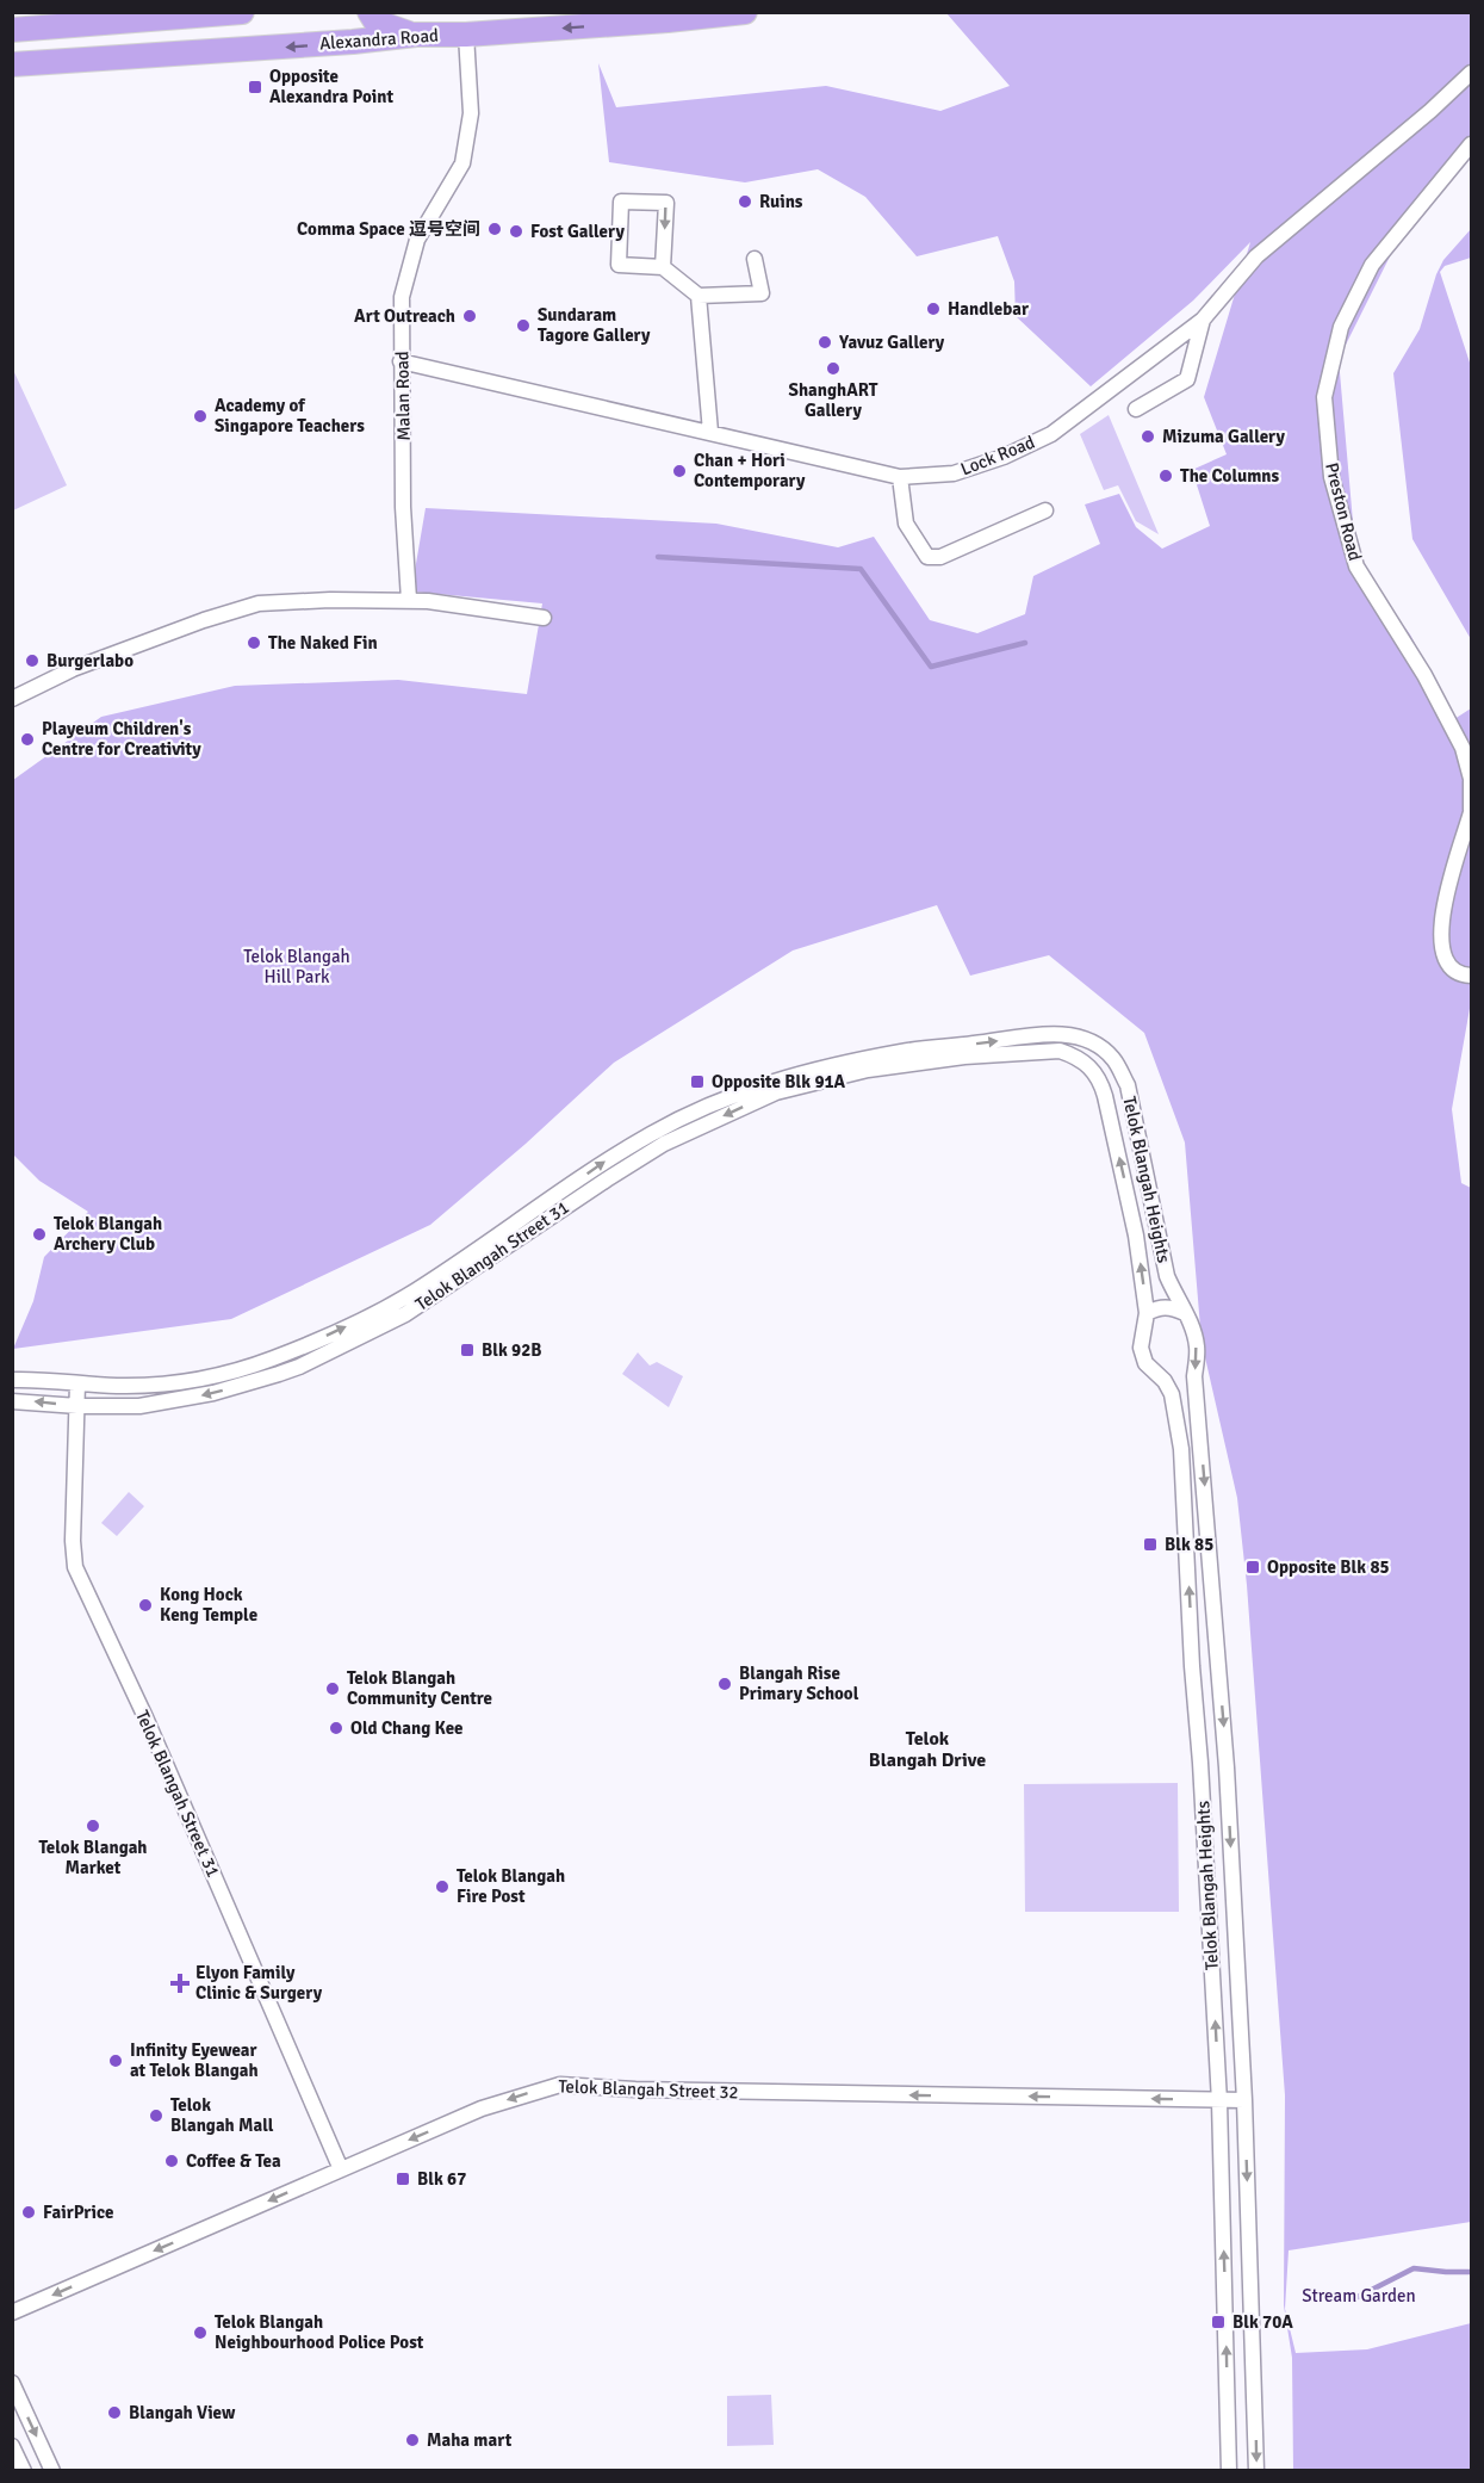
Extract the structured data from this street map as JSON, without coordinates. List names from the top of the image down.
{
  "streets": {
    "main road": ["Alexandra Road"],
    "street": [
      "Malan Road",
      "Lock Road",
      "Preston Road",
      "Telok Blangah Heights",
      "Telok Blangah Street 31",
      "Telok Blangah Street 32"
    ]
  },
  "crossings": [
    ["Alexandra Road", "Malan Road"],
    ["Malan Road", "Lock Road"],
    ["Telok Blangah Heights", "Telok Blangah Street 31"],
    ["Telok Blangah Heights", "Telok Blangah Street 32"],
    ["Telok Blangah Street 31", "Telok Blangah Street 32"]
  ],
  "one_way": ["Telok Blangah Street 32"],
  "districts": ["Telok Blangah Drive"],
  "parks": ["Telok Blangah Hill Park", "Stream Garden"],
  "places": {
    "transit": [
      "Opposite Alexandra Point",
      "Opposite Blk 91A",
      "Blk 92B",
      "Blk 85",
      "Opposite Blk 85",
      "Blk 67",
      "Blk 70A"
    ],
    "other": [
      "Ruins",
      "Comma Space 逗号空间",
      "Fost Gallery",
      "Handlebar",
      "Art Outreach",
      "Sundaram Tagore Gallery",
      "Yavuz Gallery",
      "ShanghART Gallery",
      "Academy of Singapore Teachers",
      "Mizuma Gallery",
      "Chan + Hori Contemporary",
      "The Columns",
      "The Naked Fin",
      "Burgerlabo",
      "Playeum Children's Centre for Creativity",
      "Telok Blangah Archery Club",
      "Kong Hock Keng Temple",
      "Blangah Rise Primary School",
      "Telok Blangah Community Centre",
      "Old Chang Kee",
      "Telok Blangah Market",
      "Telok Blangah Fire Post",
      "Infinity Eyewear at Telok Blangah",
      "Telok Blangah Mall",
      "Coffee & Tea",
      "FairPrice",
      "Telok Blangah Neighbourhood Police Post",
      "Blangah View",
      "Maha mart"
    ],
    "health": ["Elyon Family Clinic & Surgery"]
  }
}
